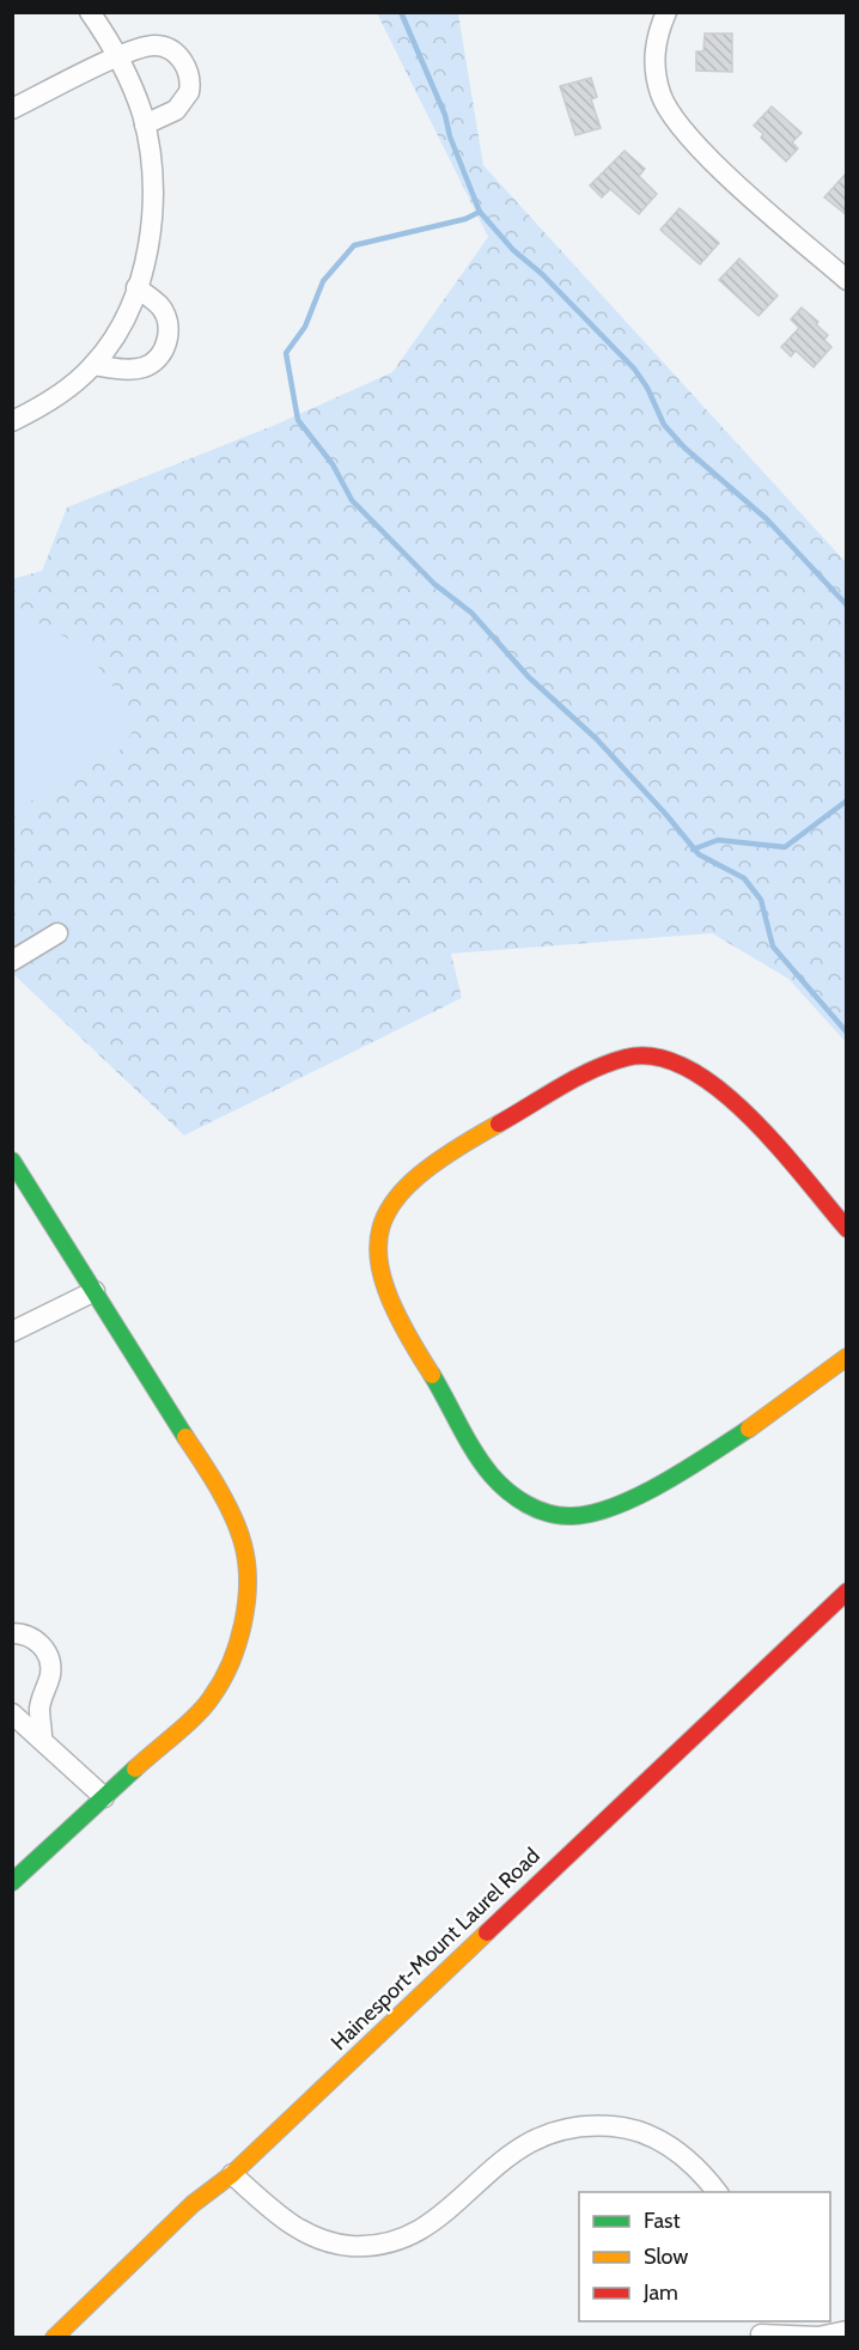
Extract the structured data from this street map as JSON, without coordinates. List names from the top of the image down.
{
  "streets": {
    "street": ["Hainesport-Mount Laurel Road"]
  },
  "legend": ["Fast", "Slow", "Jam"]
}
